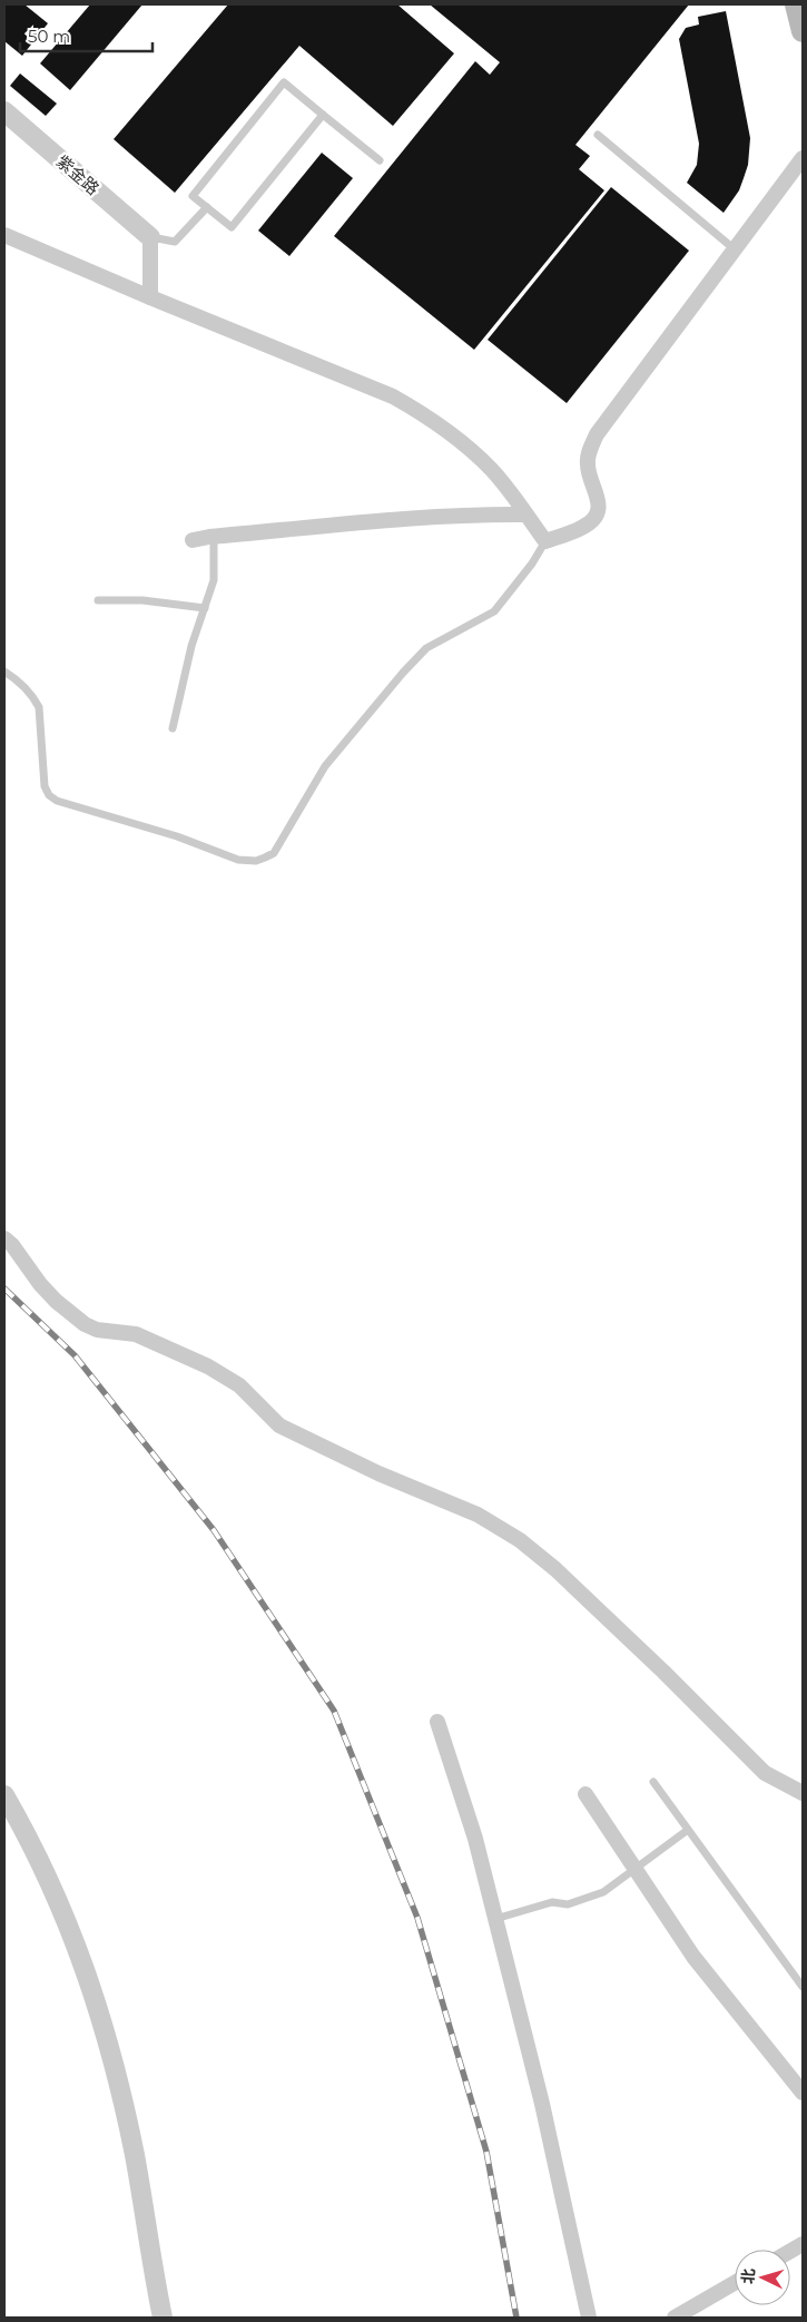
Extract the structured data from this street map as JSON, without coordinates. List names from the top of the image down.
{
  "streets": {
    "street": ["紫金路"]
  },
  "scale_bar": "50 m",
  "north": "left"
}
